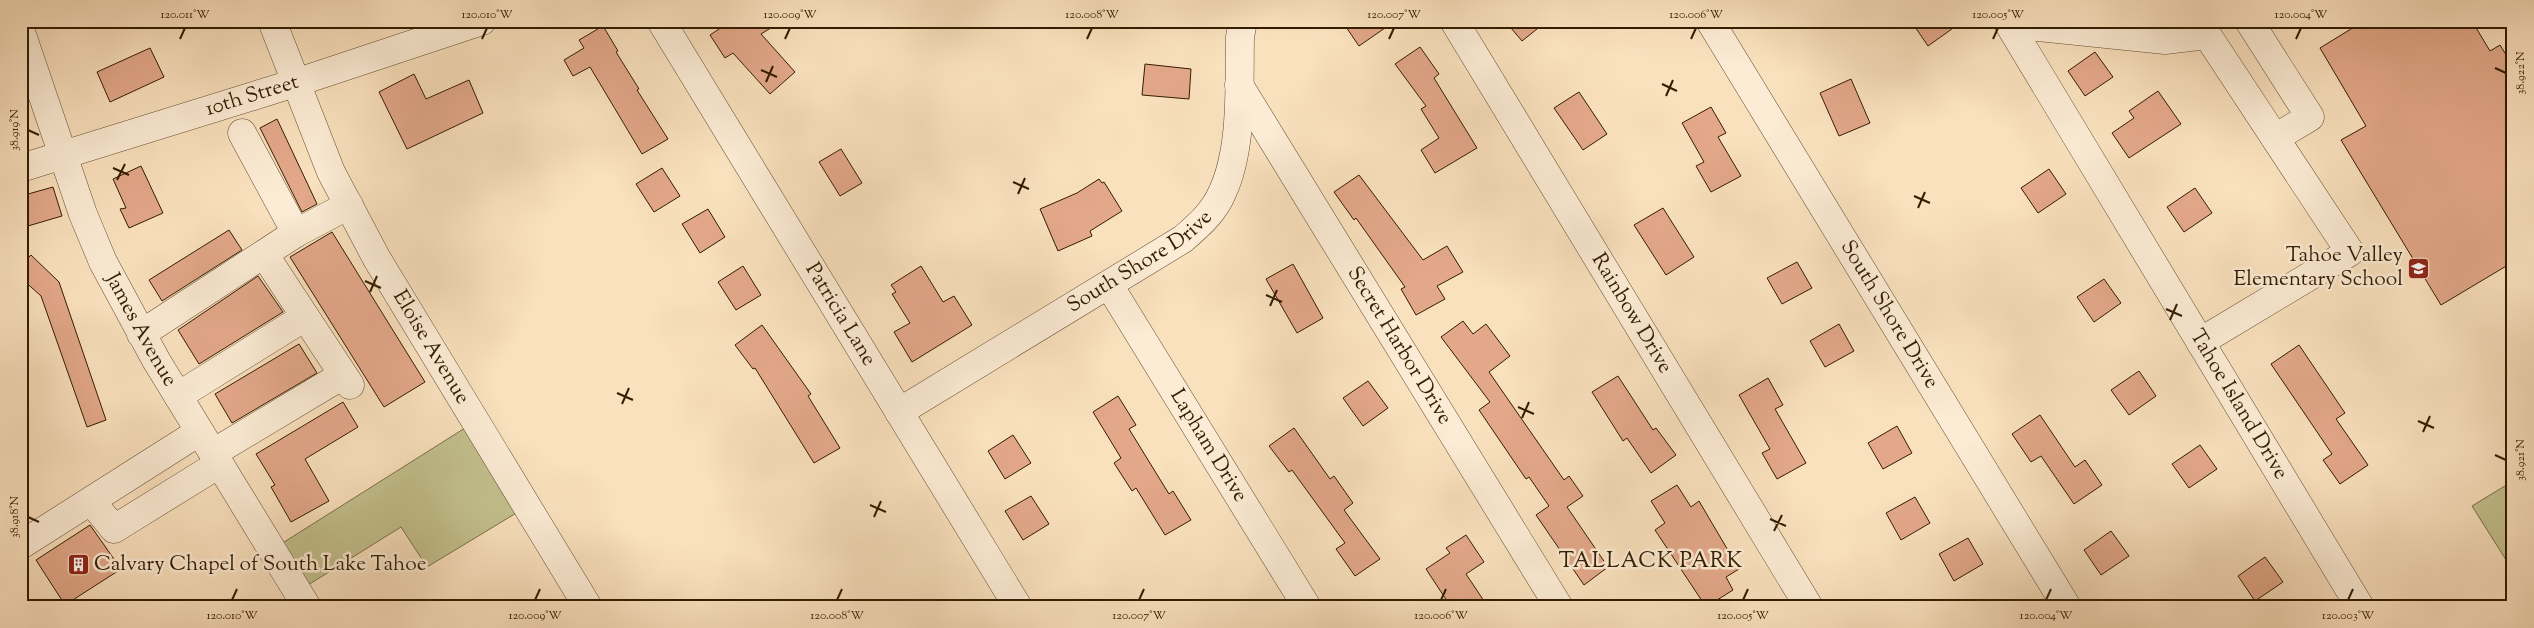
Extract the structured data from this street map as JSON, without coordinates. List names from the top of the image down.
{
  "streets": {
    "street": [
      "10th Street",
      "South Shore Drive",
      "Patricia Lane",
      "Rainbow Drive",
      "James Avenue",
      "Secret Harbor Drive",
      "Eloise Avenue",
      "Tahoe Island Drive",
      "Lapham Drive"
    ]
  },
  "crossings": [
    ["10th Street", "James Avenue"],
    ["10th Street", "Eloise Avenue"],
    ["South Shore Drive", "Patricia Lane"],
    ["South Shore Drive", "Secret Harbor Drive"],
    ["South Shore Drive", "Lapham Drive"]
  ],
  "districts": ["TALLACK PARK"],
  "places": {
    "school or university": ["Tahoe Valley Elementary School"],
    "building": ["Calvary Chapel of South Lake Tahoe"]
  },
  "coordinates": [
    "120.011°W",
    "120.010°W",
    "120.009°W",
    "120.008°W",
    "120.007°W",
    "120.006°W",
    "120.005°W",
    "120.004°W",
    "38.922°N",
    "38.919°N",
    "38.921°N",
    "38.918°N",
    "120.003°W"
  ]
}
